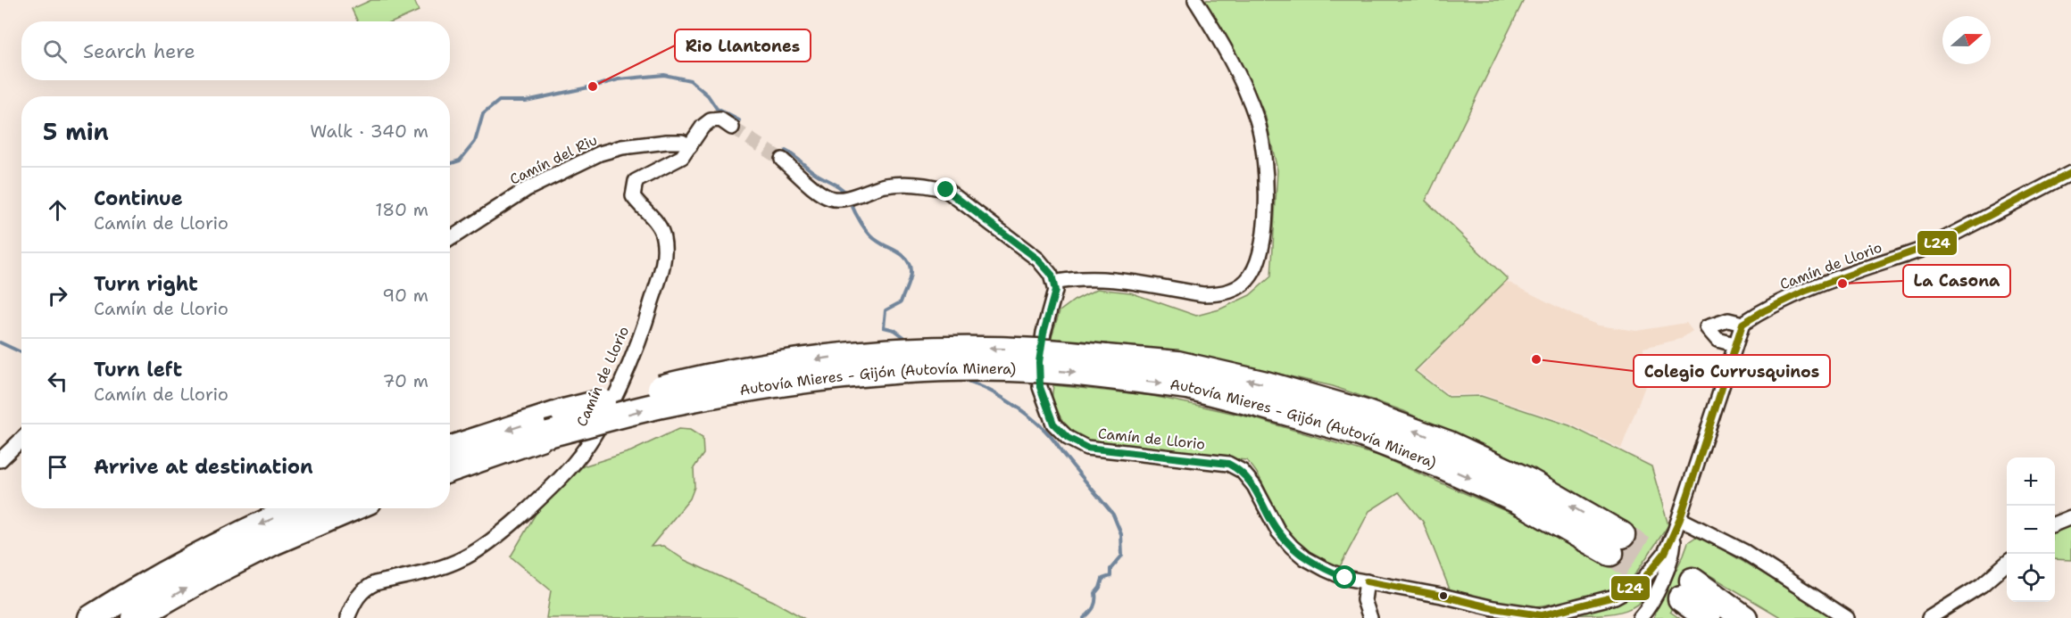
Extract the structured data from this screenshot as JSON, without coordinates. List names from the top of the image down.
{
  "streets": {
    "highway": ["Autovía Mieres - Gijón (Autovía Minera)"],
    "street": ["Camín del Riu", "Camín de Llorio"]
  },
  "crossings": [
    ["Camín del Riu", "Camín de Llorio"]
  ],
  "places": ["Rio Llantones", "La Casona", "Colegio Currusquinos"],
  "lines": ["transit line L24"],
  "north": "right",
  "page": {
    "search": "Search here",
    "heading": ["5 min", "Walk · 340 m"],
    "list": [
      ["Continue", "Camín de Llorio", "180 m"],
      ["Turn right", "Camín de Llorio", "90 m"],
      ["Turn left", "Camín de Llorio", "70 m"],
      "Arrive at destination"
    ],
    "map_buttons": ["+", "−"]
  }
}
